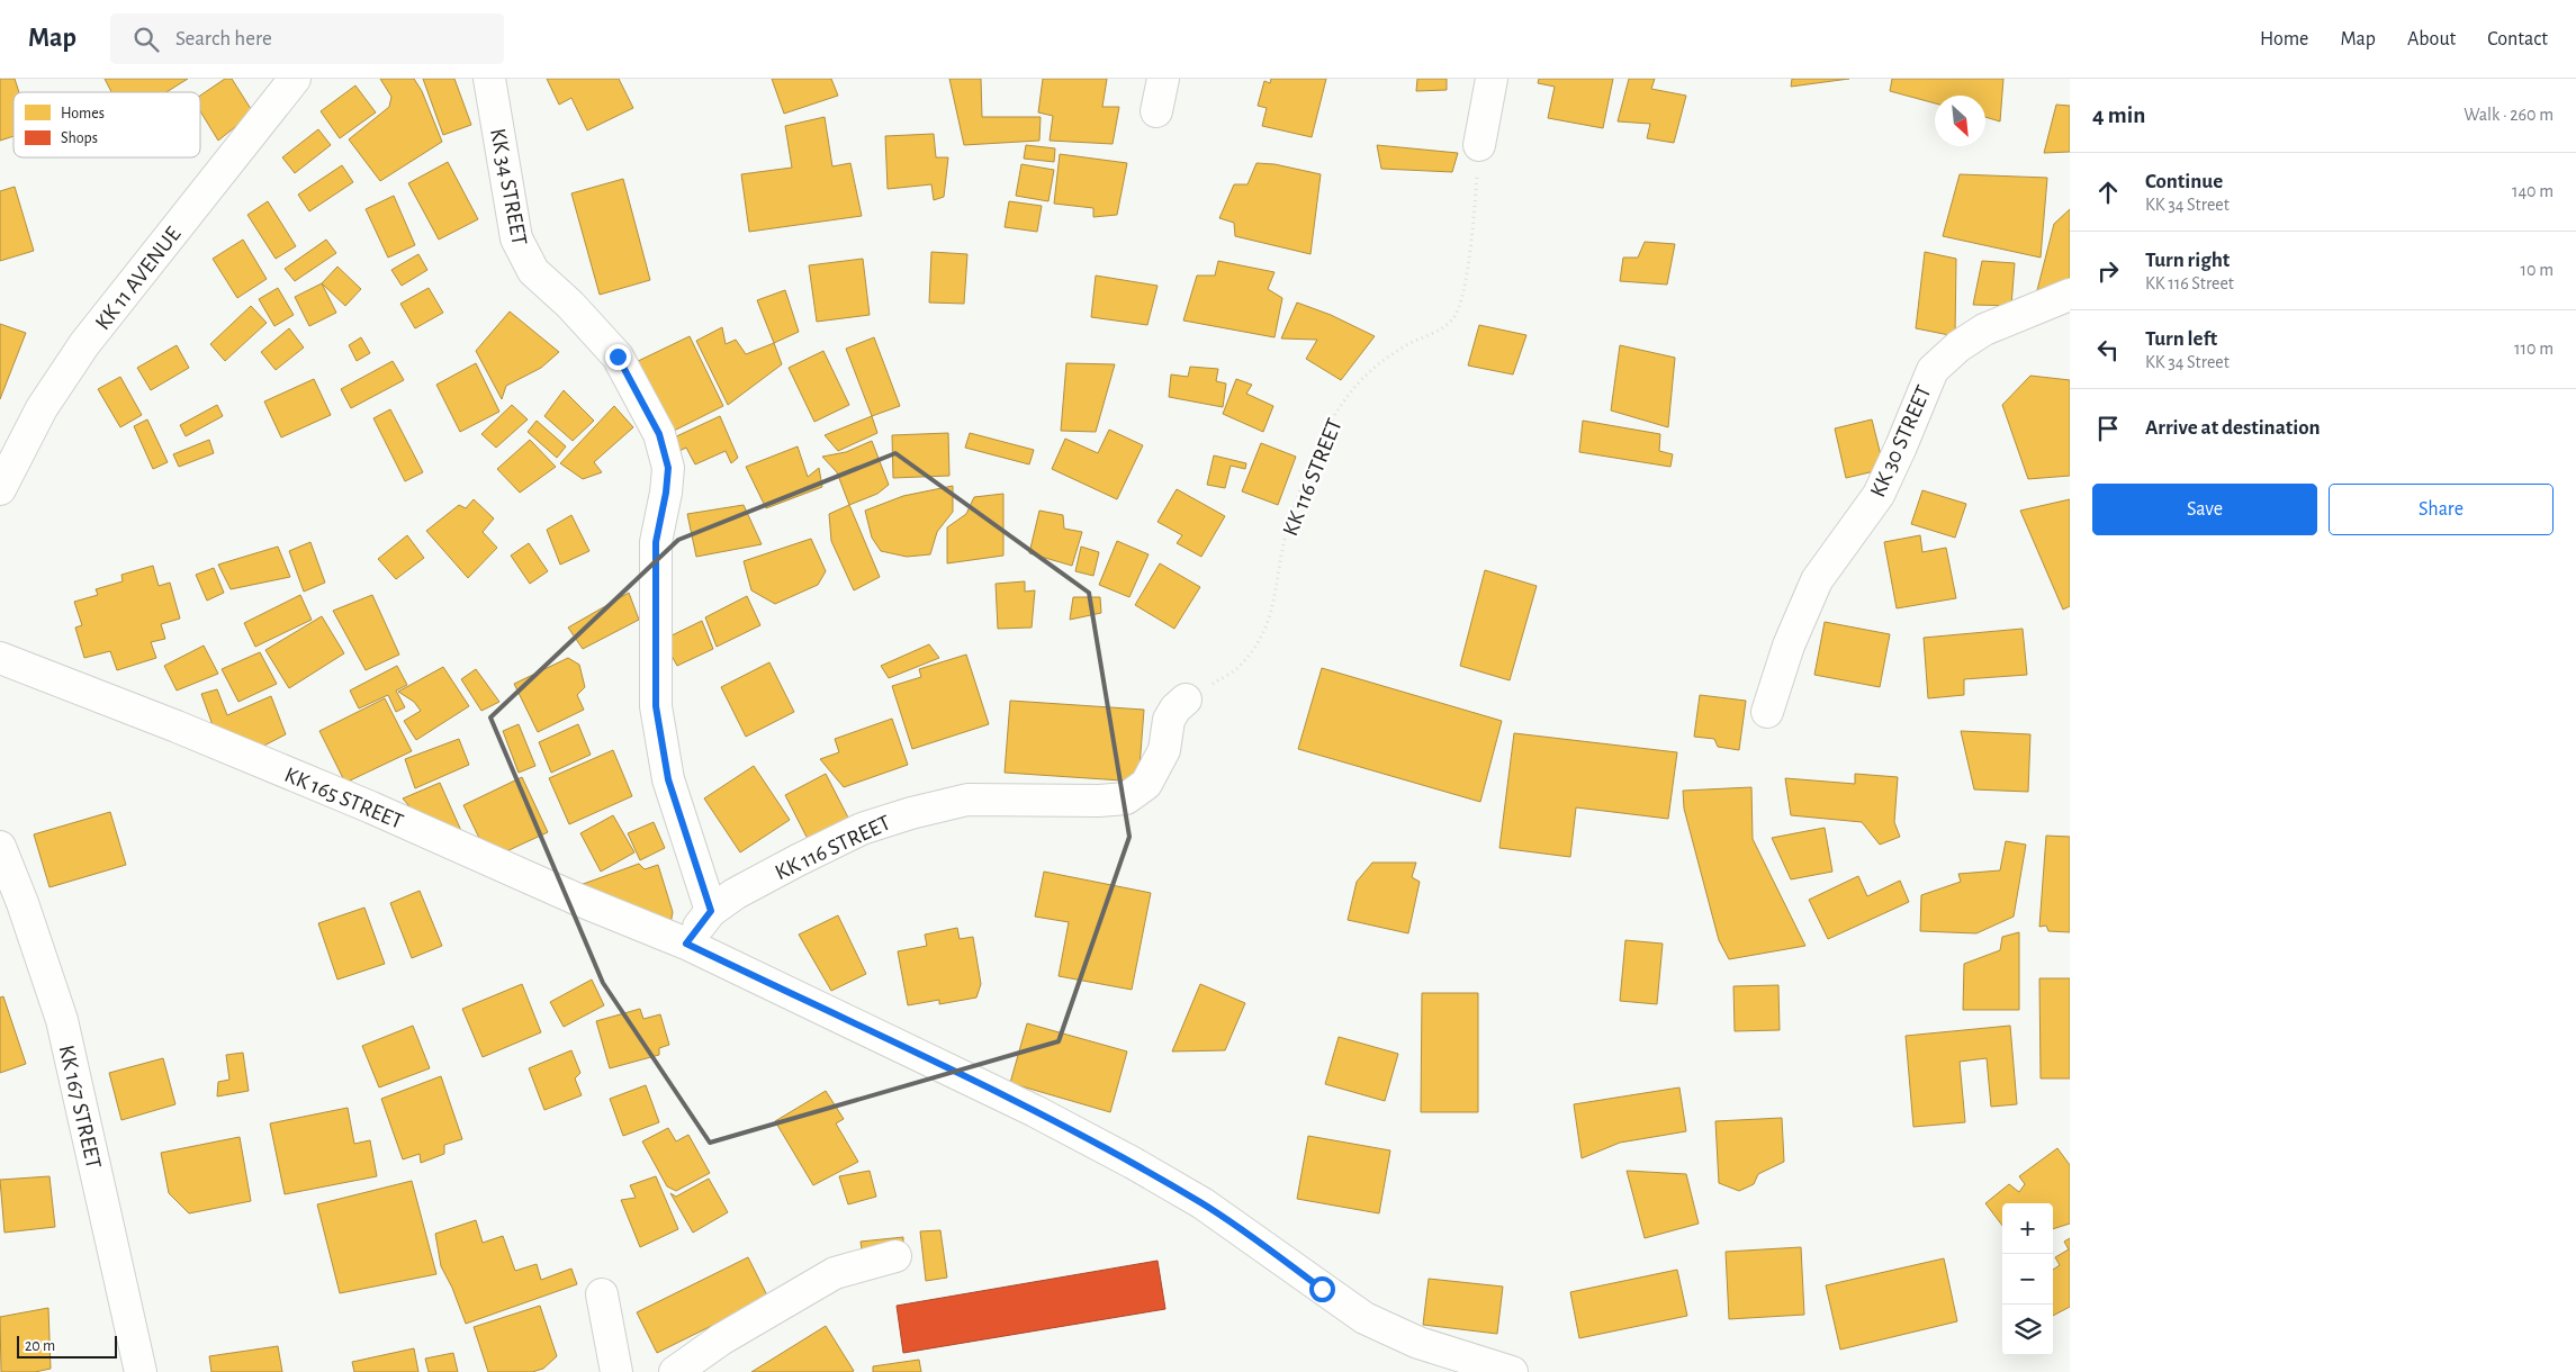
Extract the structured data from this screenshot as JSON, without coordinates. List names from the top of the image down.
{
  "streets": {
    "street": [
      "KK 34 STREET",
      "KK 11 AVENUE",
      "KK 30 STREET",
      "KK 116 STREET",
      "KK 165 STREET",
      "KK 167 STREET"
    ]
  },
  "crossings": [
    ["KK 34 STREET", "KK 116 STREET"],
    ["KK 116 STREET", "KK 165 STREET"]
  ],
  "legend": ["Homes", "Shops"],
  "scale_bar": "20 m",
  "north": "bottom right",
  "page": {
    "header": "Map",
    "search": "Search here",
    "nav": [
      "Home",
      "Map",
      "About",
      "Contact"
    ],
    "heading": ["4 min", "Walk · 260 m"],
    "list": [
      ["Continue", "KK 34 Street", "140 m"],
      ["Turn right", "KK 116 Street", "10 m"],
      ["Turn left", "KK 34 Street", "110 m"],
      "Arrive at destination"
    ],
    "buttons": ["Save", "Share"],
    "map_buttons": ["+", "−"],
    "scale": "20 m"
  }
}
